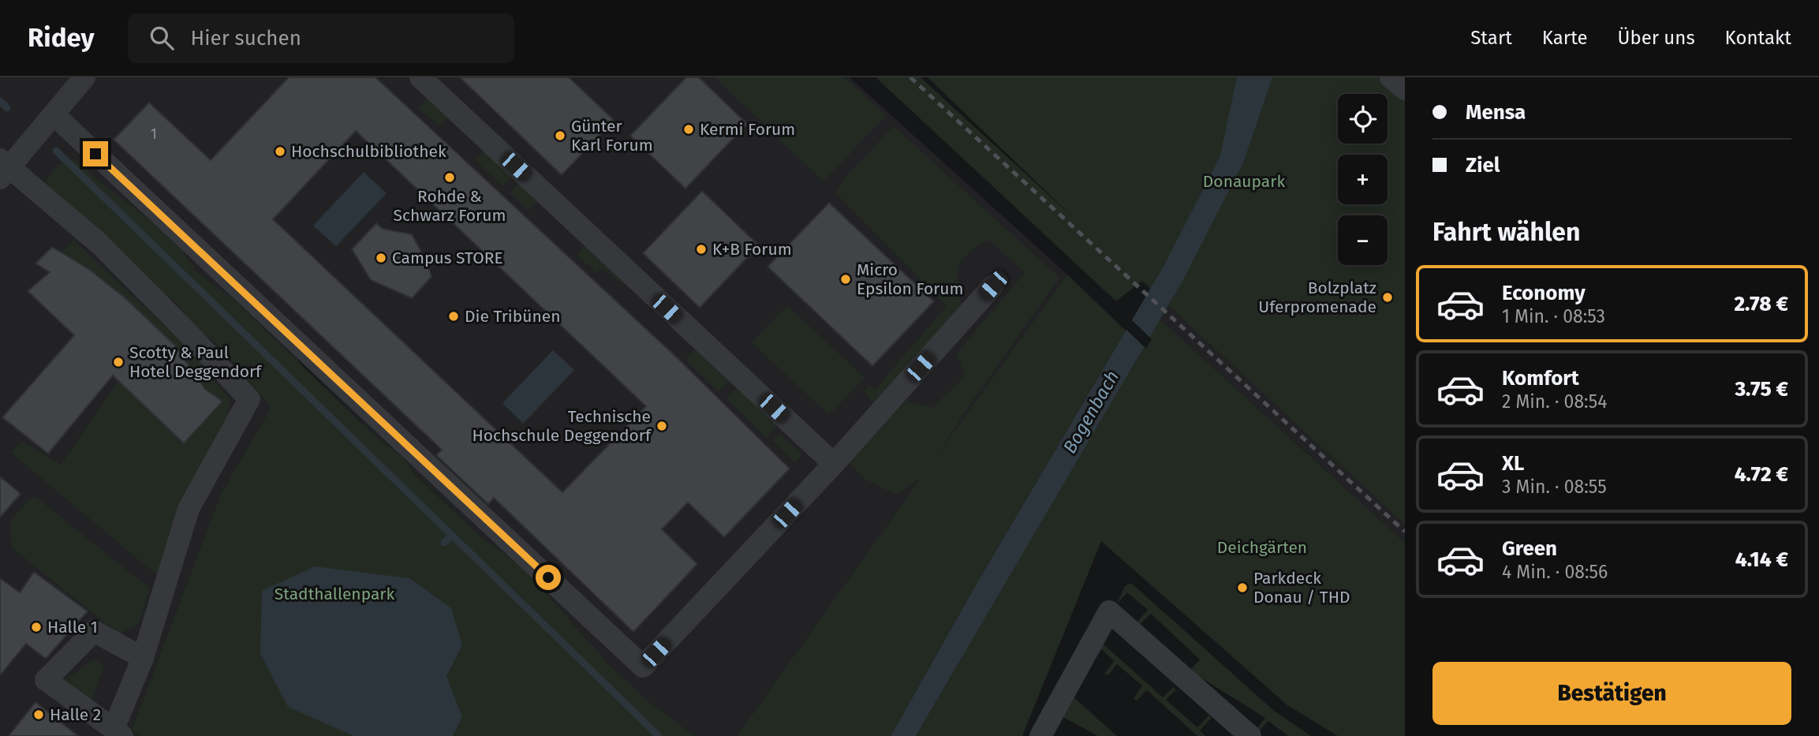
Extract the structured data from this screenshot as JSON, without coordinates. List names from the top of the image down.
{
  "water": ["Bogenbach"],
  "parks": ["Donaupark", "Deichgärten", "Stadthallenpark"],
  "places": [
    "Kermi Forum",
    "Günter Karl Forum",
    "Hochschulbibliothek",
    "Rohde & Schwarz Forum",
    "K+B Forum",
    "Campus STORE",
    "Micro Epsilon Forum",
    "Bolzplatz Uferpromenade",
    "Die Tribünen",
    "Scotty & Paul Hotel Deggendorf",
    "Technische Hochschule Deggendorf",
    "Parkdeck Donau / THD",
    "Halle 1",
    "Halle 2"
  ],
  "house_numbers": ["1"],
  "page": {
    "header": "Ridey",
    "search": "Hier suchen",
    "nav": [
      "Start",
      "Karte",
      "Über uns",
      "Kontakt"
    ],
    "banner": ["Mensa", "Ziel"],
    "map_buttons": ["+", "−"],
    "heading": "Fahrt wählen",
    "list": [
      {
        "name": "Economy",
        "note": "1 Min. · 08:53",
        "value": "2.78 €"
      },
      {
        "name": "Komfort",
        "note": "2 Min. · 08:54",
        "value": "3.75 €"
      },
      {
        "name": "XL",
        "note": "3 Min. · 08:55",
        "value": "4.72 €"
      },
      {
        "name": "Green",
        "note": "4 Min. · 08:56",
        "value": "4.14 €"
      }
    ],
    "buttons": "Bestätigen"
  }
}
